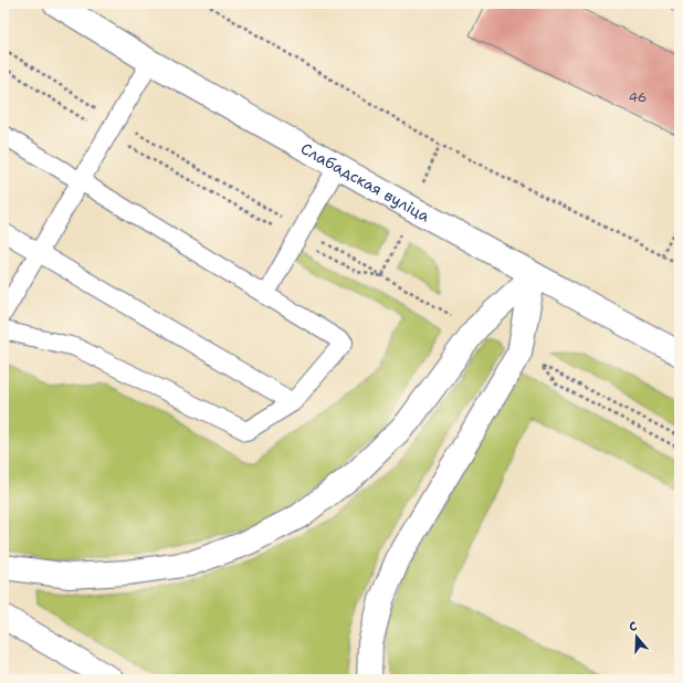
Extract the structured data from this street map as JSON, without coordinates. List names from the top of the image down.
{
  "streets": {
    "main road": ["Слабадская вуліца"]
  },
  "house_numbers": ["46"],
  "north": "top"
}
